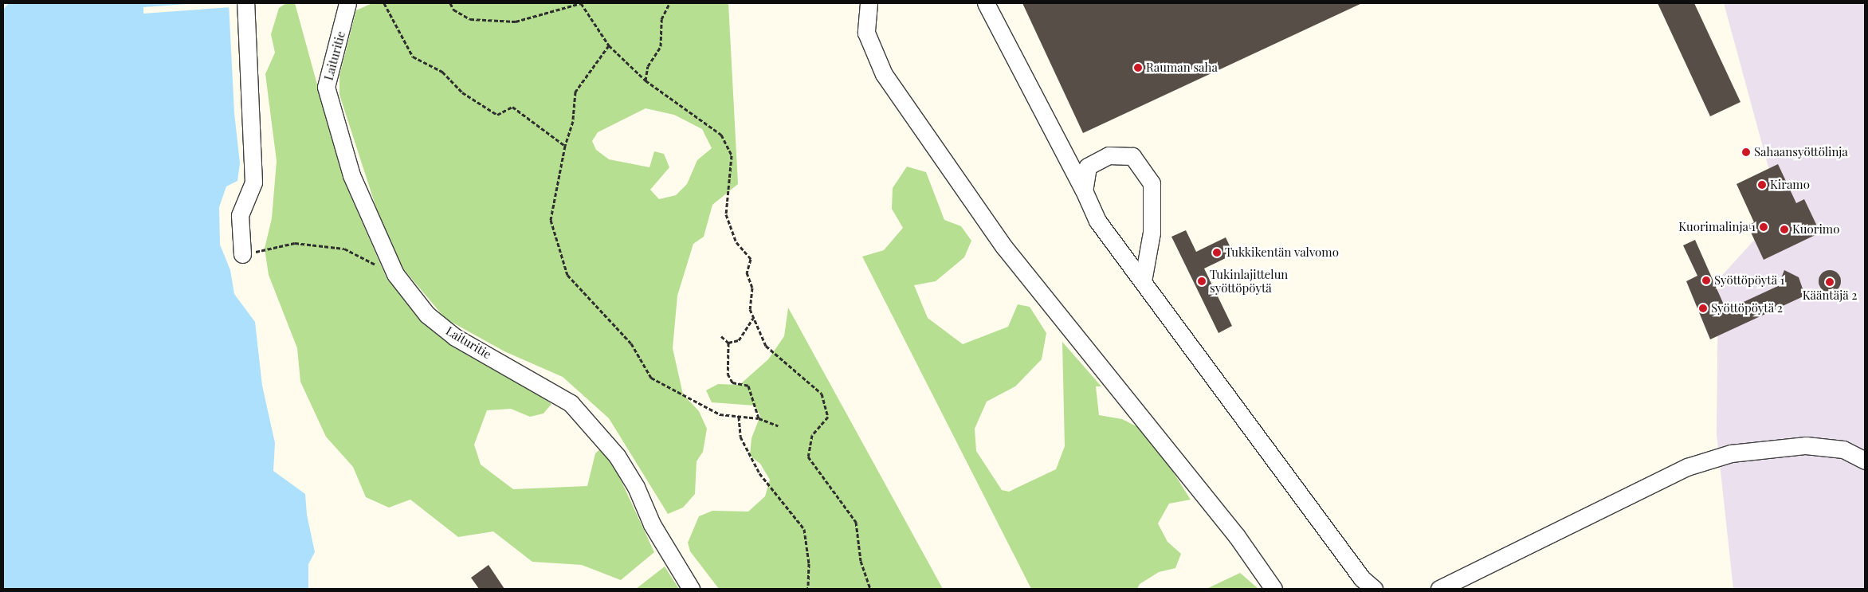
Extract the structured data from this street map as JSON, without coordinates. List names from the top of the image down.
{
  "streets": {
    "street": ["Laituritie"]
  },
  "places": [
    "Rauman saha",
    "Sahaansyöttölinja",
    "Kiramo",
    "Kuorimalinja 1",
    "Kuorimo",
    "Tukkikentän valvomo",
    "Syöttöpöytä 1",
    "Tukinlajittelun syöttöpöytä",
    "Kääntäjä 2",
    "Syöttöpöytä 2"
  ]
}
